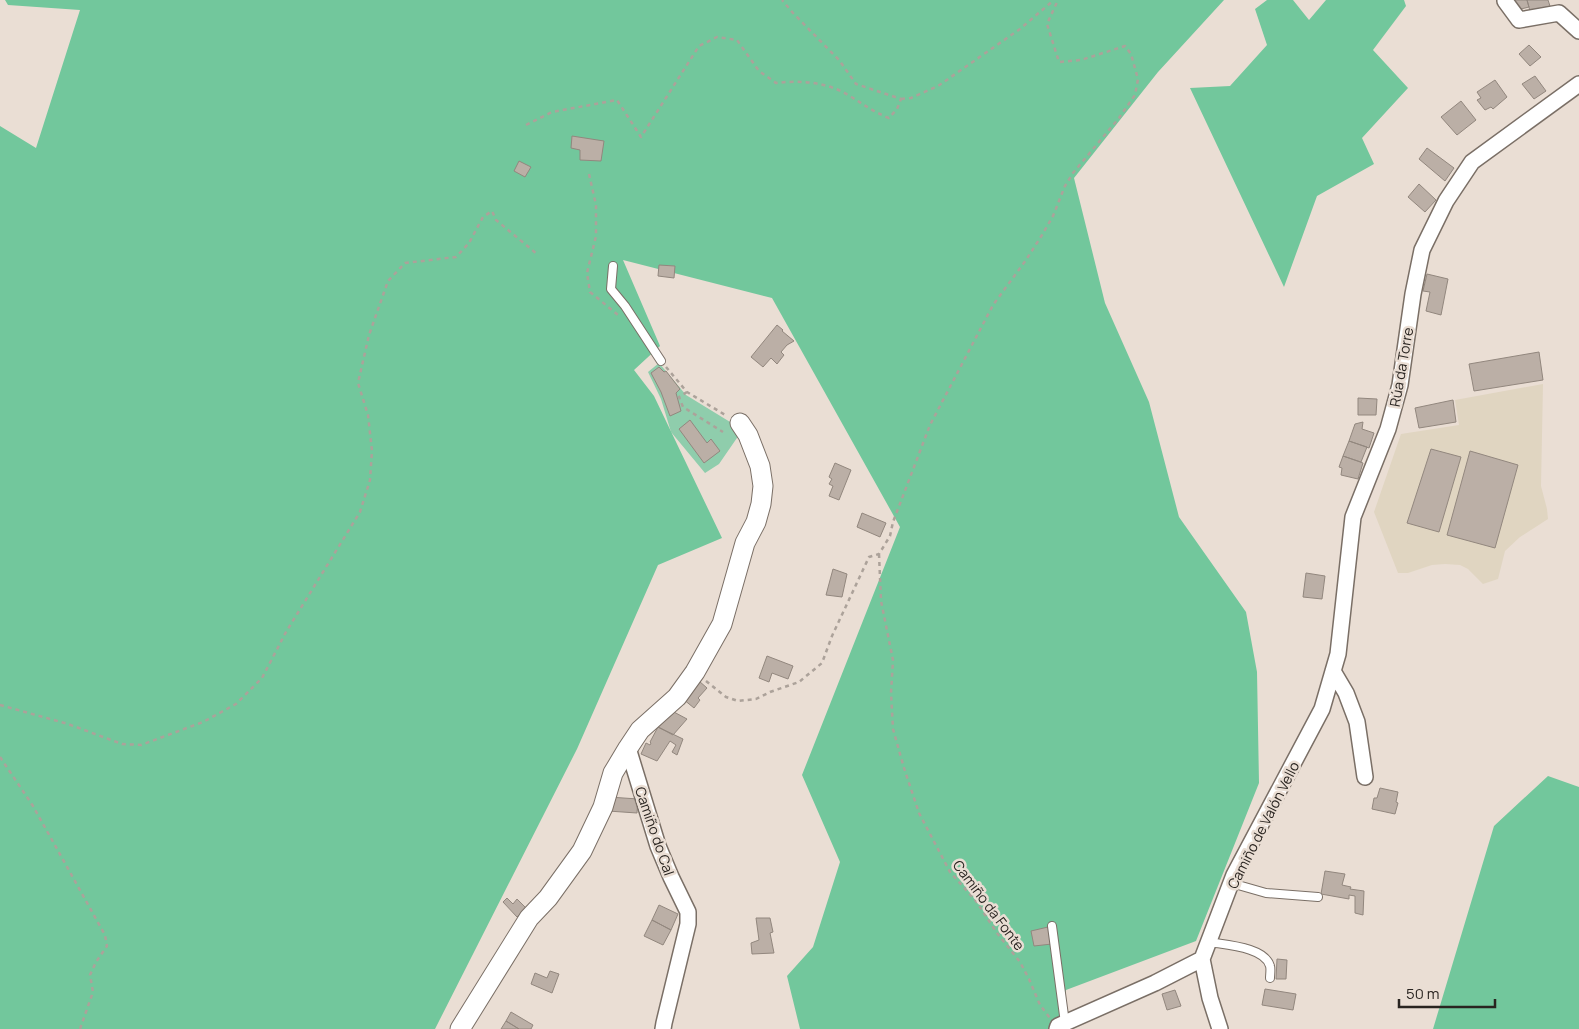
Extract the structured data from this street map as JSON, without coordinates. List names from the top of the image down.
{
  "streets": {
    "street": ["Rúa da Torre", "Camiño de Valón Vello", "Camiño do Cal"],
    "path": ["Camiño da Fonte"]
  },
  "crossings": [
    ["Rúa da Torre", "Camiño de Valón Vello"]
  ],
  "scale_bar": "50 m"
}
